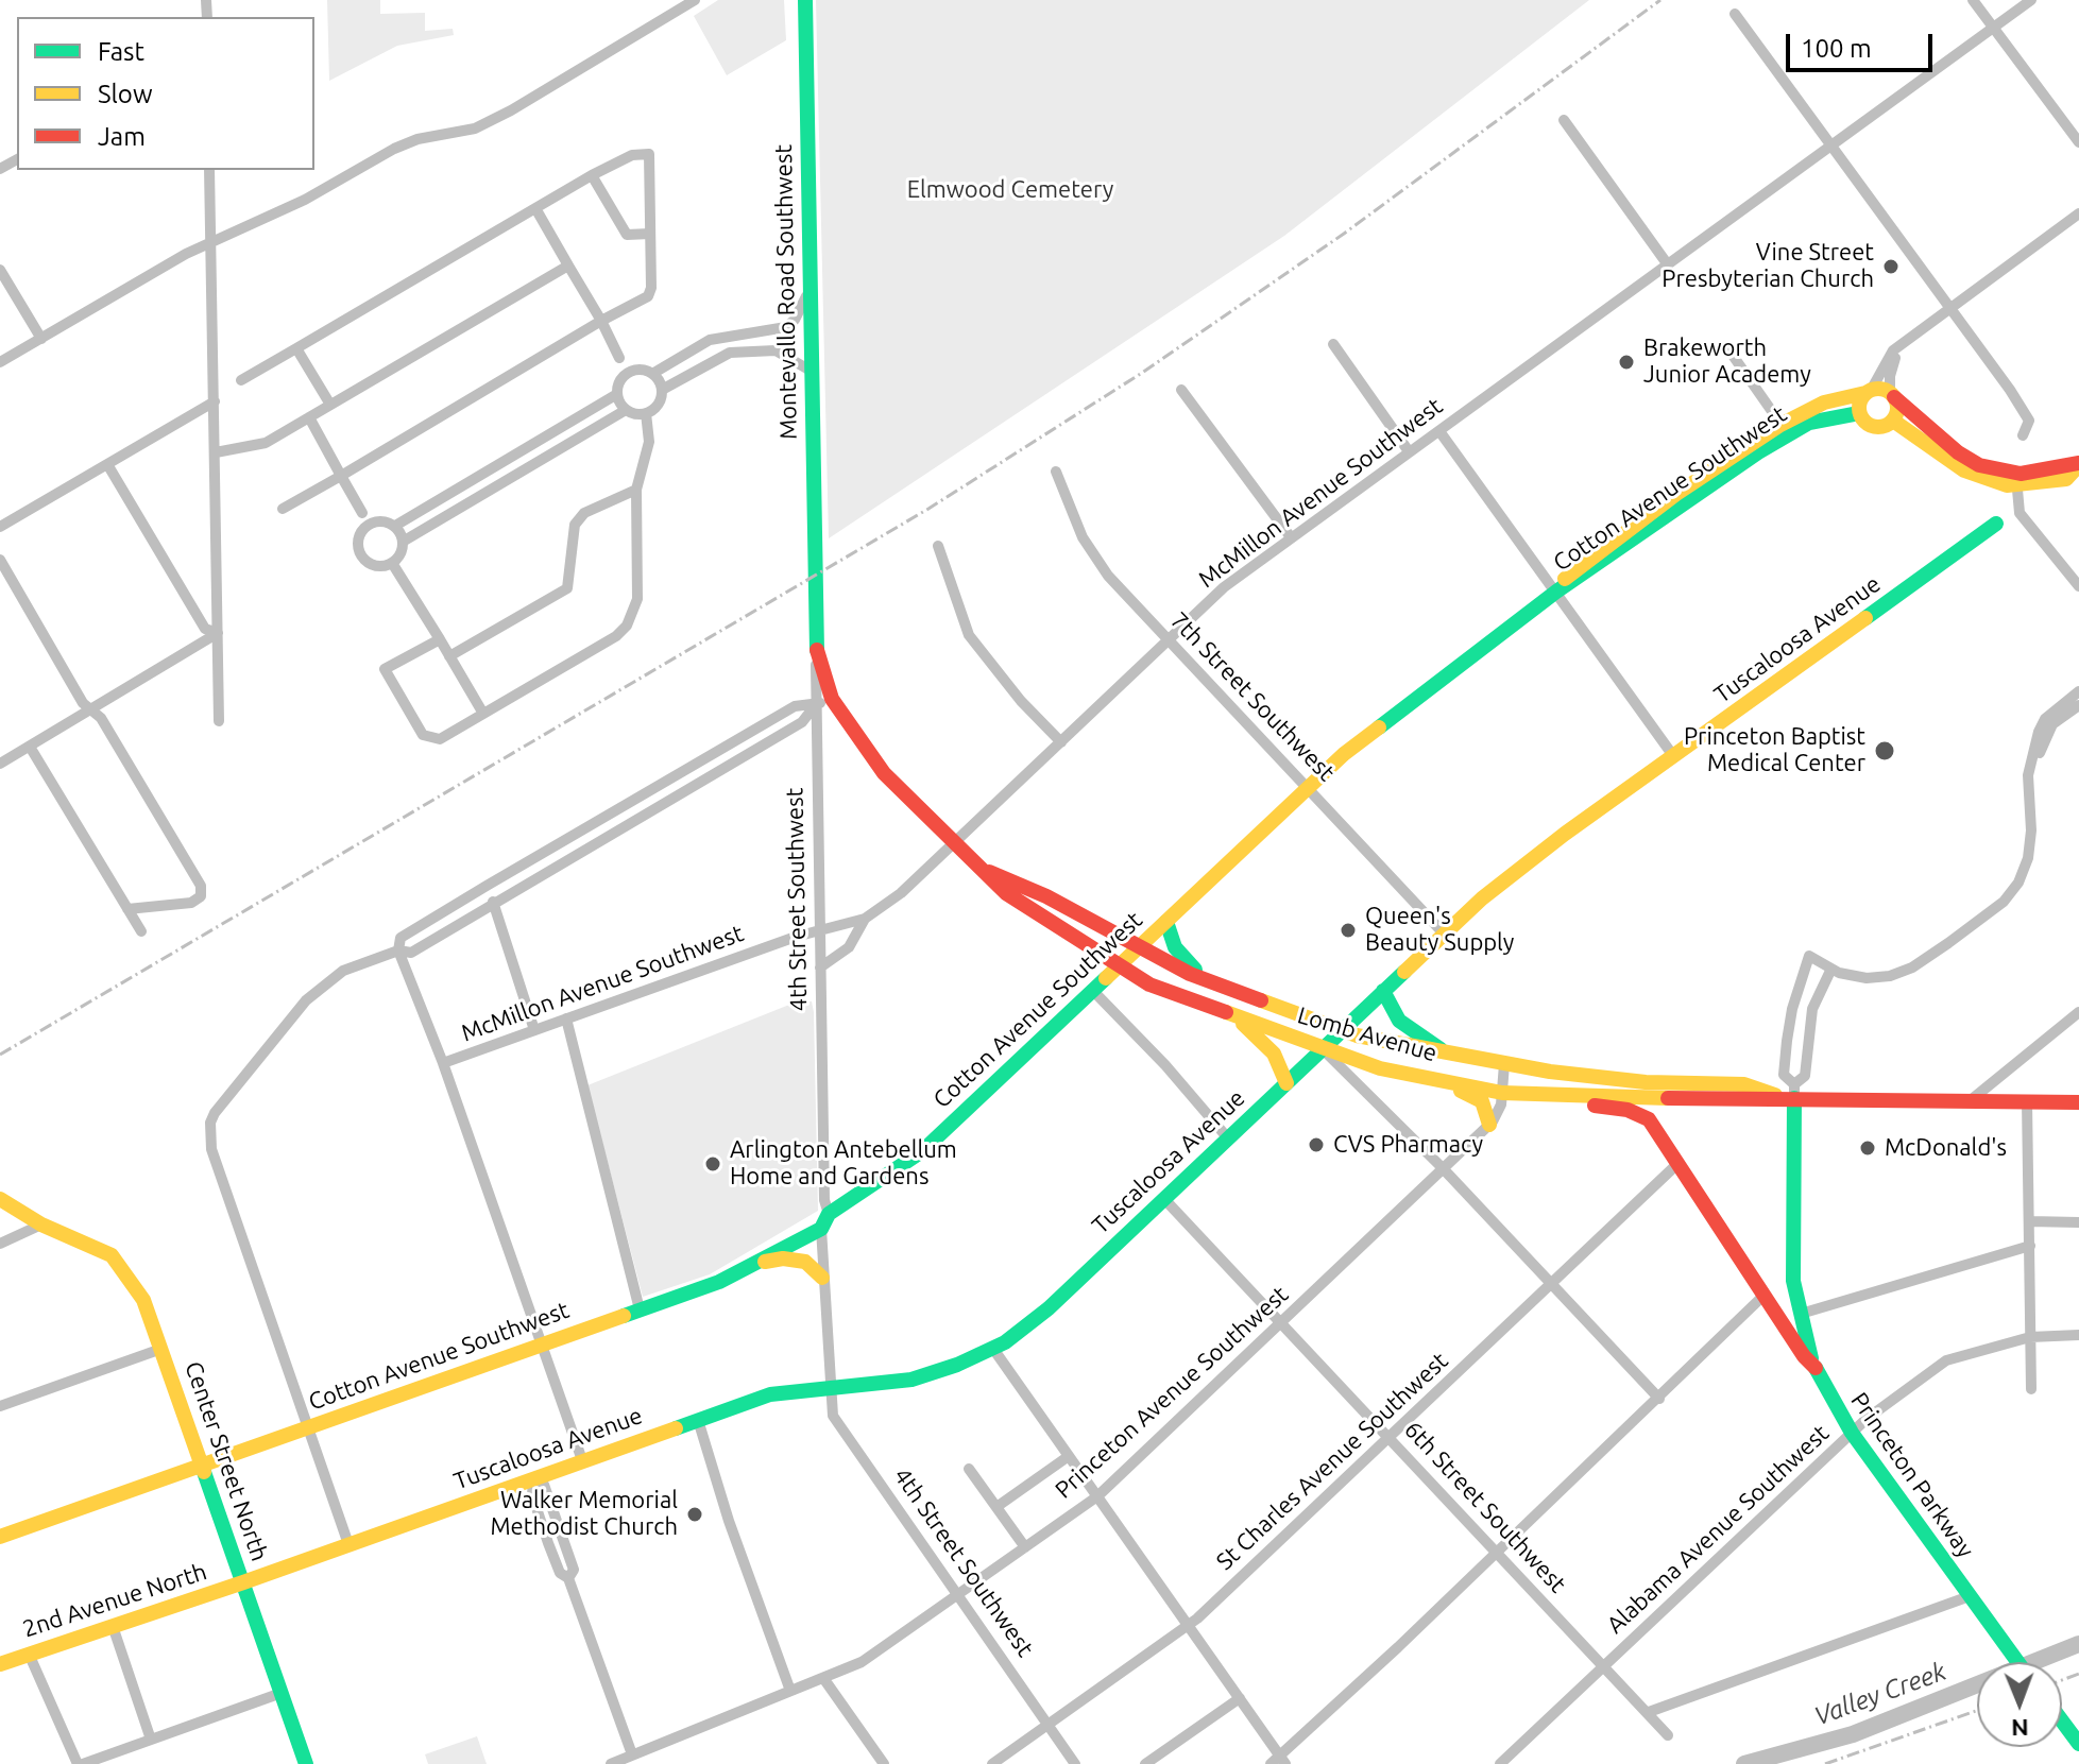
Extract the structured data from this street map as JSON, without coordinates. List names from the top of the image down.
{
  "streets": {
    "street": [
      "Montevallo Road Southwest",
      "Cotton Avenue Southwest",
      "McMillon Avenue Southwest",
      "Tuscaloosa Avenue",
      "7th Street Southwest",
      "4th Street Southwest",
      "Lomb Avenue",
      "Princeton Avenue Southwest",
      "Center Street North",
      "St Charles Avenue Southwest",
      "Princeton Parkway",
      "6th Street Southwest",
      "Alabama Avenue Southwest",
      "2nd Avenue North"
    ]
  },
  "crossings": [
    ["Montevallo Road Southwest", "Lomb Avenue"],
    ["Cotton Avenue Southwest", "7th Street Southwest"],
    ["Cotton Avenue Southwest", "4th Street Southwest"],
    ["Cotton Avenue Southwest", "Lomb Avenue"],
    ["Cotton Avenue Southwest", "Center Street North"],
    ["McMillon Avenue Southwest", "7th Street Southwest"],
    ["McMillon Avenue Southwest", "4th Street Southwest"],
    ["McMillon Avenue Southwest", "Lomb Avenue"],
    ["Tuscaloosa Avenue", "7th Street Southwest"],
    ["Tuscaloosa Avenue", "4th Street Southwest"],
    ["Tuscaloosa Avenue", "Lomb Avenue"],
    ["Tuscaloosa Avenue", "Center Street North"],
    ["Tuscaloosa Avenue", "6th Street Southwest"],
    ["Tuscaloosa Avenue", "2nd Avenue North"],
    ["4th Street Southwest", "Lomb Avenue"],
    ["4th Street Southwest", "Princeton Avenue Southwest"],
    ["4th Street Southwest", "St Charles Avenue Southwest"],
    ["Lomb Avenue", "Princeton Avenue Southwest"],
    ["Princeton Avenue Southwest", "6th Street Southwest"],
    ["Center Street North", "2nd Avenue North"],
    ["St Charles Avenue Southwest", "6th Street Southwest"],
    ["Princeton Parkway", "Alabama Avenue Southwest"],
    ["6th Street Southwest", "Alabama Avenue Southwest"]
  ],
  "water": ["Valley Creek"],
  "parks": ["Elmwood Cemetery"],
  "places": [
    "Vine Street Presbyterian Church",
    "Brakeworth Junior Academy",
    "Princeton Baptist Medical Center",
    "Queen's Beauty Supply",
    "CVS Pharmacy",
    "McDonald's",
    "Arlington Antebellum Home and Gardens",
    "Walker Memorial Methodist Church"
  ],
  "legend": ["Fast", "Slow", "Jam"],
  "scale_bar": "100 m",
  "north": "bottom"
}
